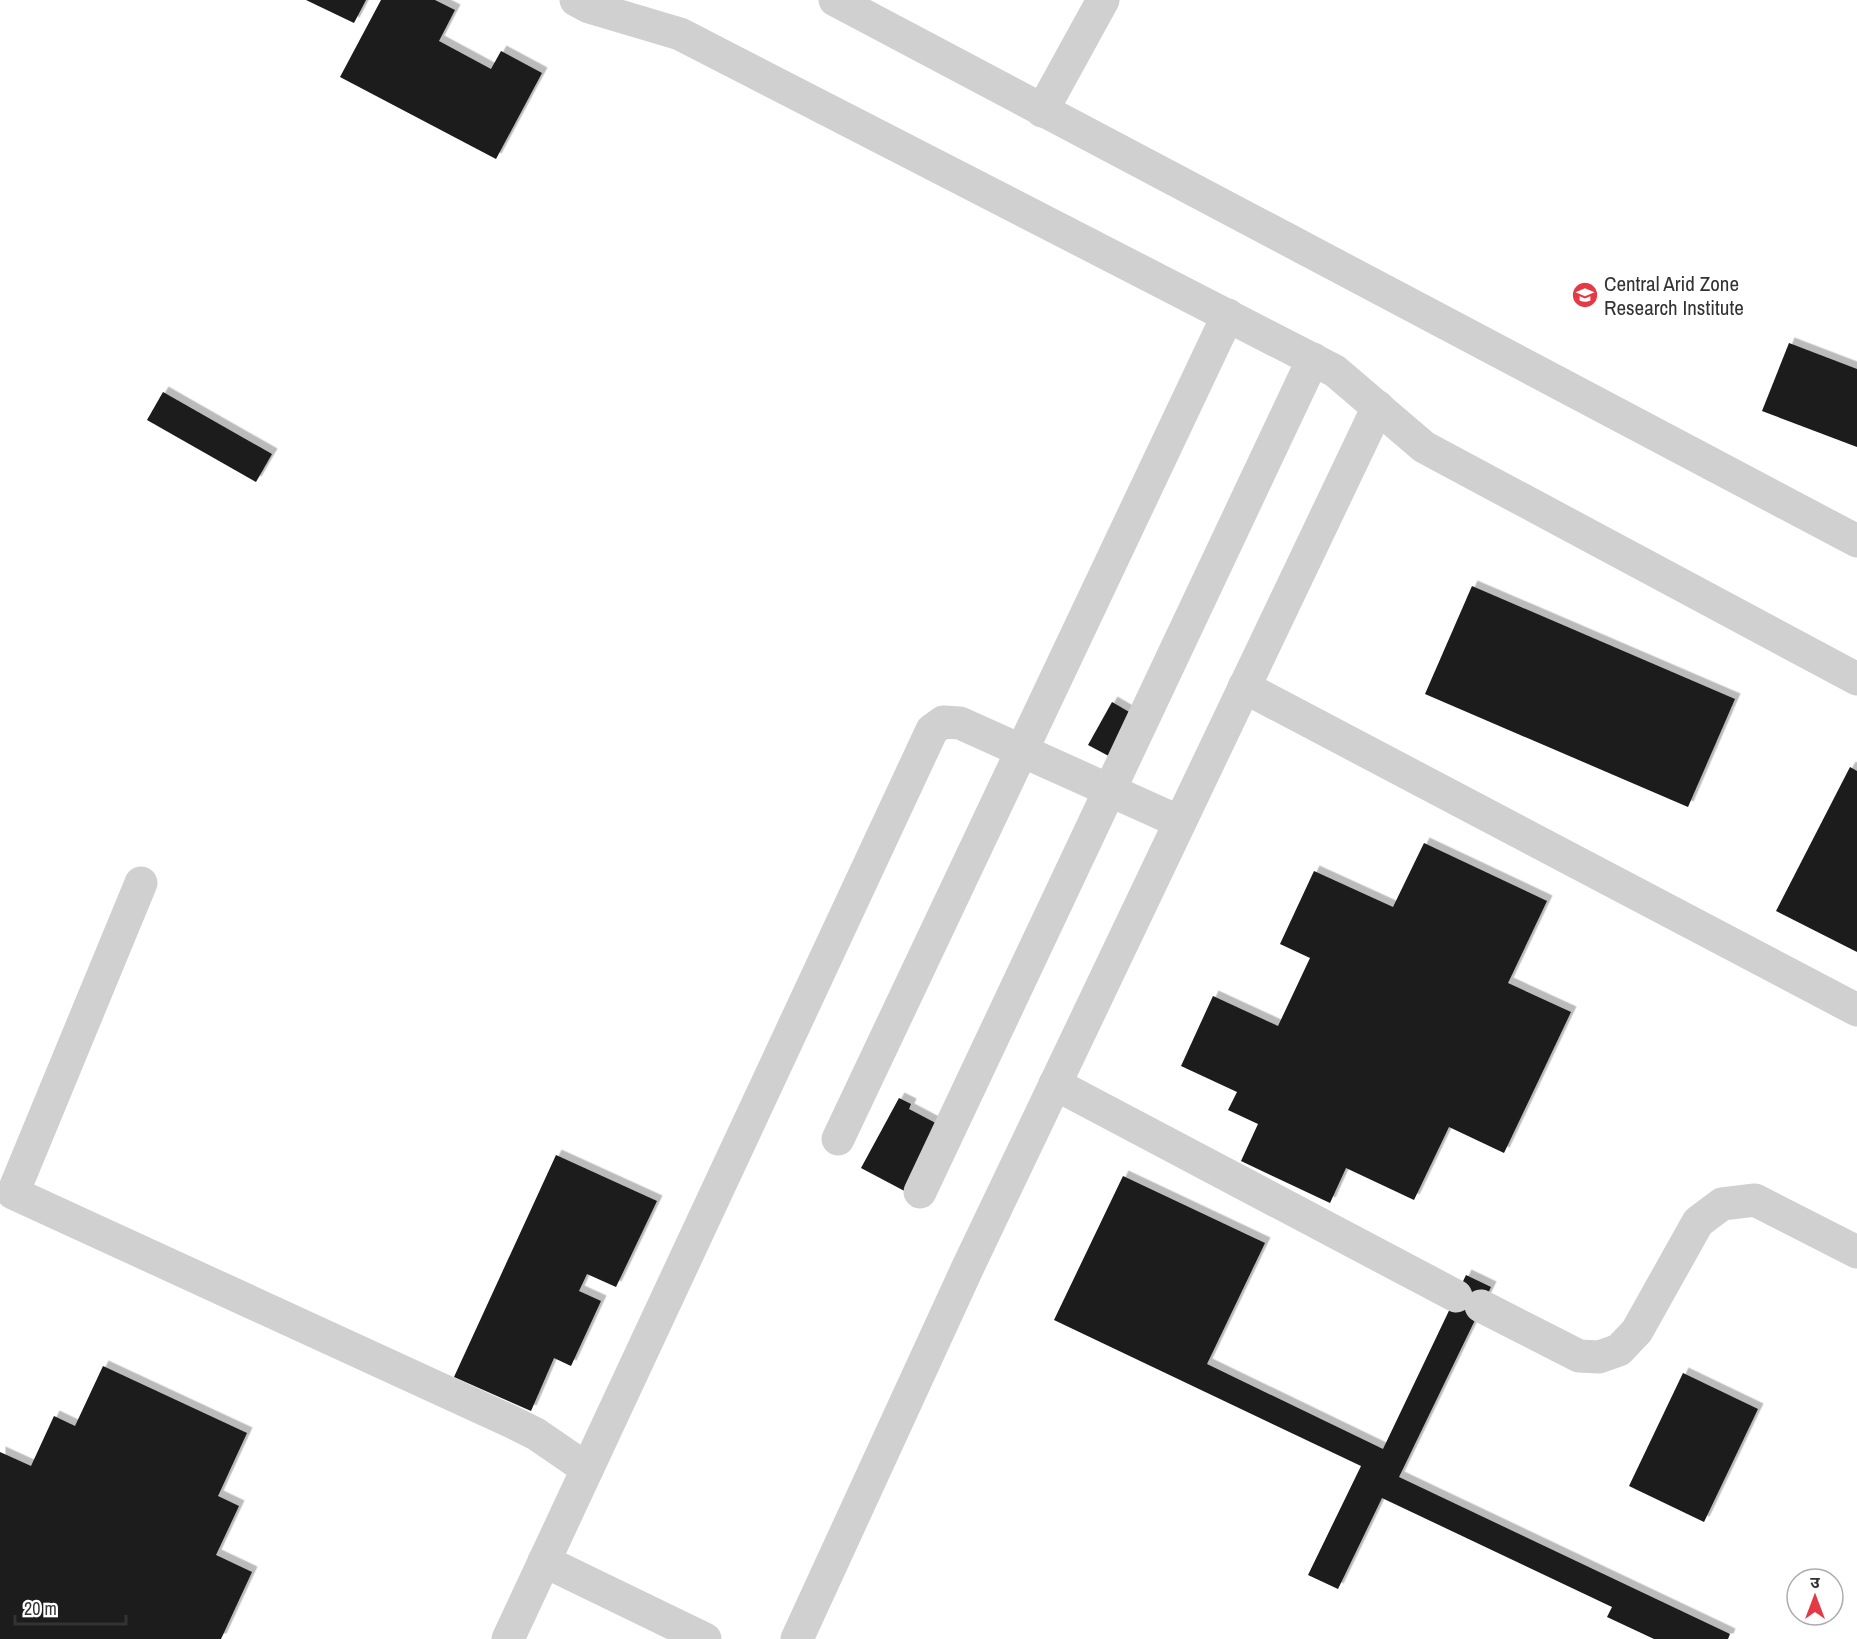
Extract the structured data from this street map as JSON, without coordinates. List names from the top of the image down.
{
  "places": {
    "school or university": ["Central Arid Zone Research Institute"]
  },
  "scale_bar": "20 m",
  "north": "top"
}
